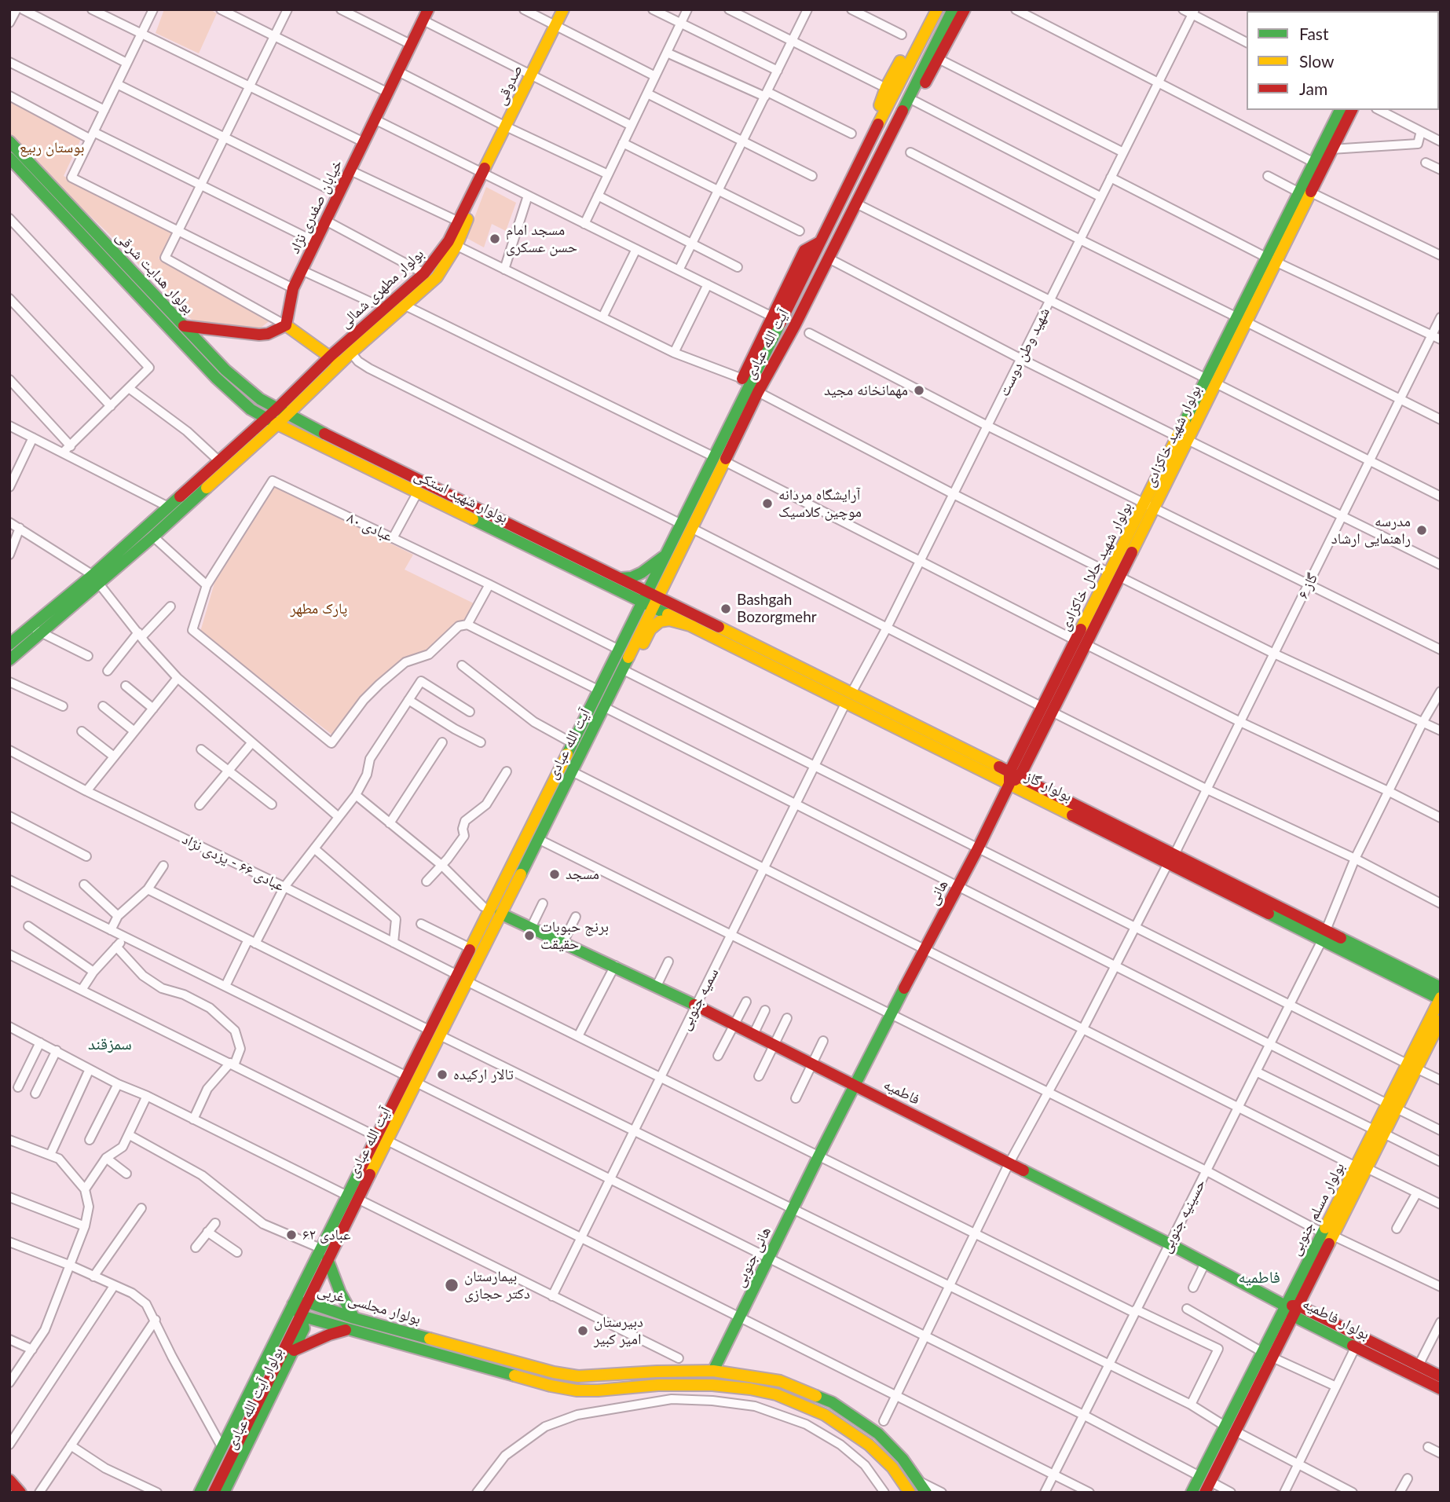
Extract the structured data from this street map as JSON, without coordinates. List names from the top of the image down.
{
  "streets": {
    "main road": [
      "صدوقی",
      "خیابان صفدری نژاد",
      "بولوار هدایت شرقی",
      "بولوار مطهری شمالی",
      "آیت الله عبادی",
      "بولوار شهید استکی",
      "بولوار شهید جلال خاکزادی",
      "بولوار گاز",
      "هانی",
      "فاطمیه",
      "بولوار مسلم جنوبی",
      "هانی جنوبی",
      "بولوار مجلسی غربی",
      "بولوار فاطمیه",
      "بولوار آیت الله عبادی"
    ],
    "street": [
      "شهید وطن دوست",
      "عبادی ۸۰",
      "گاز ۶",
      "عبادی ۶۶ - یزدی نژاد",
      "سمیه جنوبی",
      "حسینیه جنوبی"
    ]
  },
  "crossings": [
    ["صدوقی", "بولوار مطهری شمالی"],
    ["بولوار هدایت شرقی", "بولوار مطهری شمالی"],
    ["بولوار هدایت شرقی", "بولوار شهید استکی"],
    ["بولوار مطهری شمالی", "بولوار شهید استکی"],
    ["آیت الله عبادی", "بولوار شهید استکی"],
    ["آیت الله عبادی", "عبادی ۸۰"],
    ["آیت الله عبادی", "بولوار گاز"],
    ["آیت الله عبادی", "عبادی ۶۶ - یزدی نژاد"],
    ["آیت الله عبادی", "فاطمیه"],
    ["آیت الله عبادی", "بولوار مجلسی غربی"],
    ["آیت الله عبادی", "بولوار آیت الله عبادی"],
    ["شهید وطن دوست", "بولوار گاز"],
    ["شهید وطن دوست", "سمیه جنوبی"],
    ["بولوار شهید استکی", "بولوار گاز"],
    ["بولوار شهید جلال خاکزادی", "بولوار گاز"],
    ["بولوار شهید جلال خاکزادی", "هانی"],
    ["گاز ۶", "بولوار گاز"],
    ["گاز ۶", "عبادی ۶۶ - یزدی نژاد"],
    ["گاز ۶", "فاطمیه"],
    ["بولوار گاز", "هانی"],
    ["بولوار گاز", "سمیه جنوبی"],
    ["بولوار گاز", "بولوار مسلم جنوبی"],
    ["بولوار گاز", "حسینیه جنوبی"],
    ["عبادی ۶۶ - یزدی نژاد", "سمیه جنوبی"],
    ["عبادی ۶۶ - یزدی نژاد", "حسینیه جنوبی"],
    ["عبادی ۶۶ - یزدی نژاد", "هانی جنوبی"],
    ["هانی", "فاطمیه"],
    ["هانی", "هانی جنوبی"],
    ["سمیه جنوبی", "فاطمیه"],
    ["فاطمیه", "بولوار مسلم جنوبی"],
    ["فاطمیه", "حسینیه جنوبی"],
    ["فاطمیه", "هانی جنوبی"],
    ["فاطمیه", "بولوار فاطمیه"],
    ["بولوار مسلم جنوبی", "بولوار فاطمیه"],
    ["هانی جنوبی", "بولوار مجلسی غربی"],
    ["بولوار مجلسی غربی", "بولوار آیت الله عبادی"]
  ],
  "districts": ["سمزقند", "فاطمیه"],
  "parks": ["بوستان ربیع", "پارک مطهر"],
  "places": [
    "مسجد امام حسن عسکری",
    "مهمانخانه مجید",
    "آرایشگاه مردانه موچین کلاسیک",
    "مدرسه راهنمایی ارشاد",
    "Bashgah Bozorgmehr",
    "مسجد",
    "برنج حبوبات حقیقت",
    "تالار ارکیده",
    "عبادی ۶۲",
    "بیمارستان دکتر حجازی",
    "دبیرستان امیر کبیر"
  ],
  "legend": ["Fast", "Slow", "Jam"]
}
